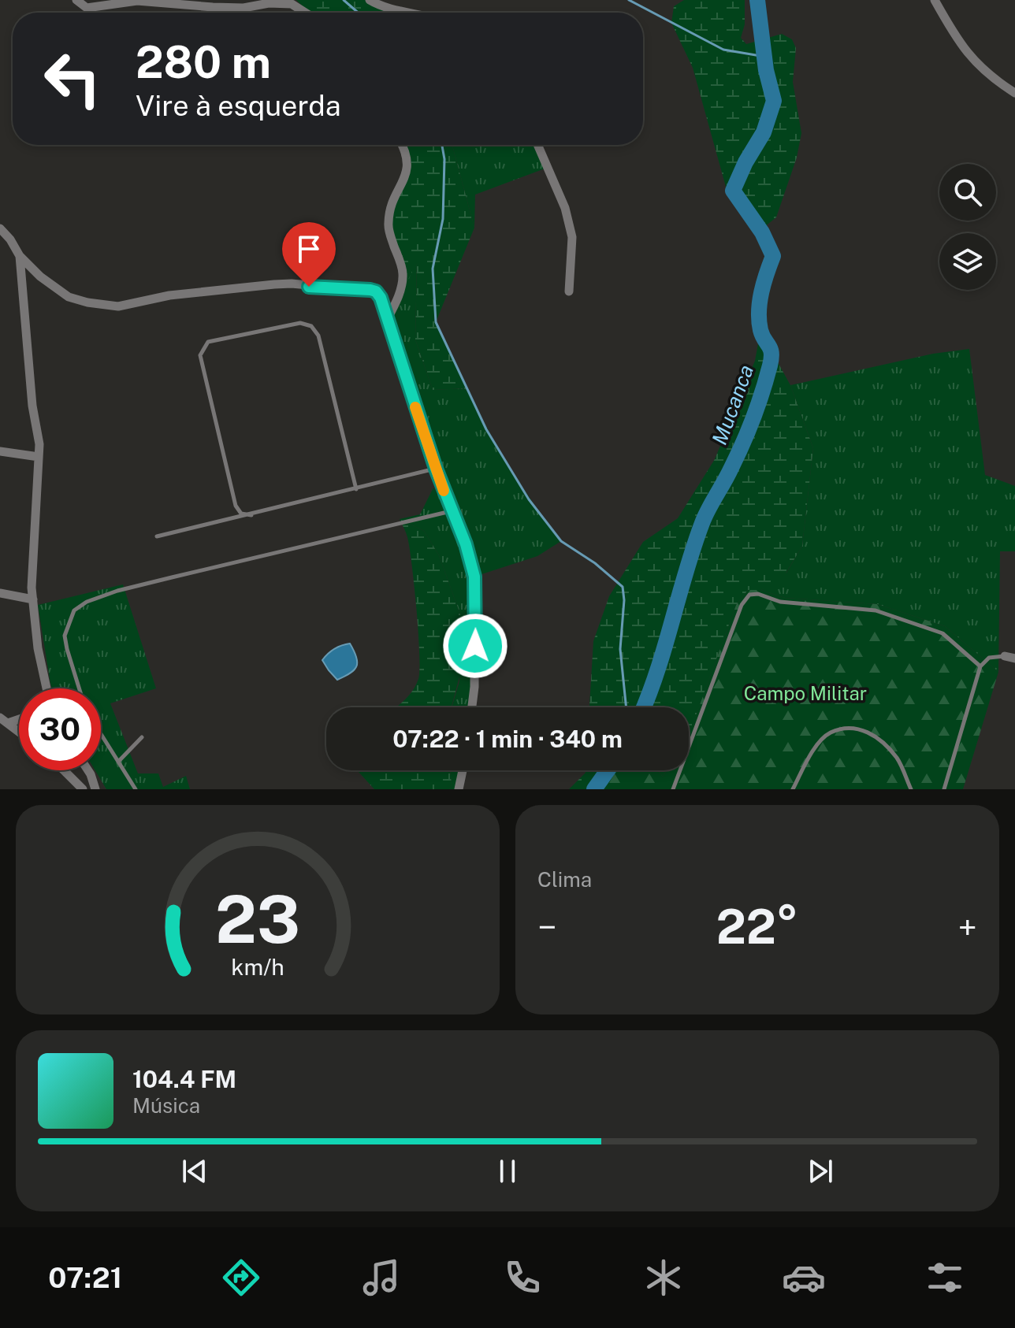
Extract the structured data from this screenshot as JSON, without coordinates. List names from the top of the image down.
{
  "water": ["Mucanca"],
  "parks": ["Campo Militar"],
  "page": {
    "turn": ["280 m", "Vire à esquerda"],
    "limit": "30",
    "trip": "07:22 · 1 min · 340 m",
    "tile": "Clima",
    "heat": ["−", "22°", "+"],
    "song": ["104.4 FM", "Música"],
    "tabs": "07:21",
    "gauge": ["23", "km/h"]
  }
}
